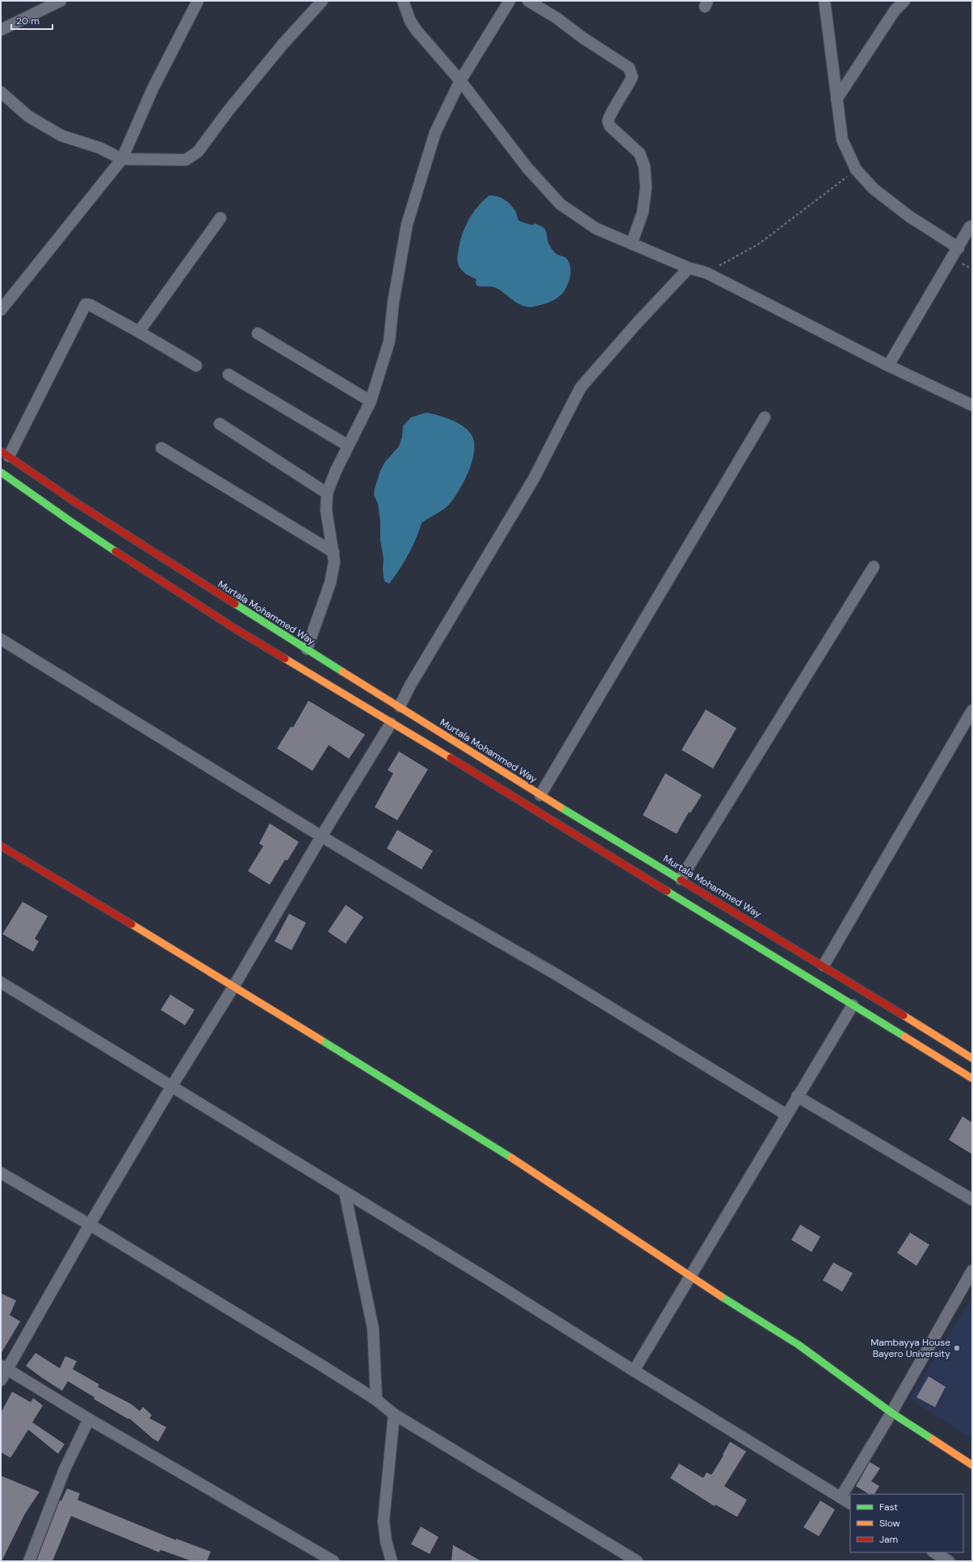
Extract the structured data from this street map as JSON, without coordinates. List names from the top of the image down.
{
  "streets": {
    "main road": ["Murtala Mohammed Way"]
  },
  "places": ["Mambayya House Bayero University"],
  "legend": ["Fast", "Slow", "Jam"],
  "scale_bar": "20 m"
}
